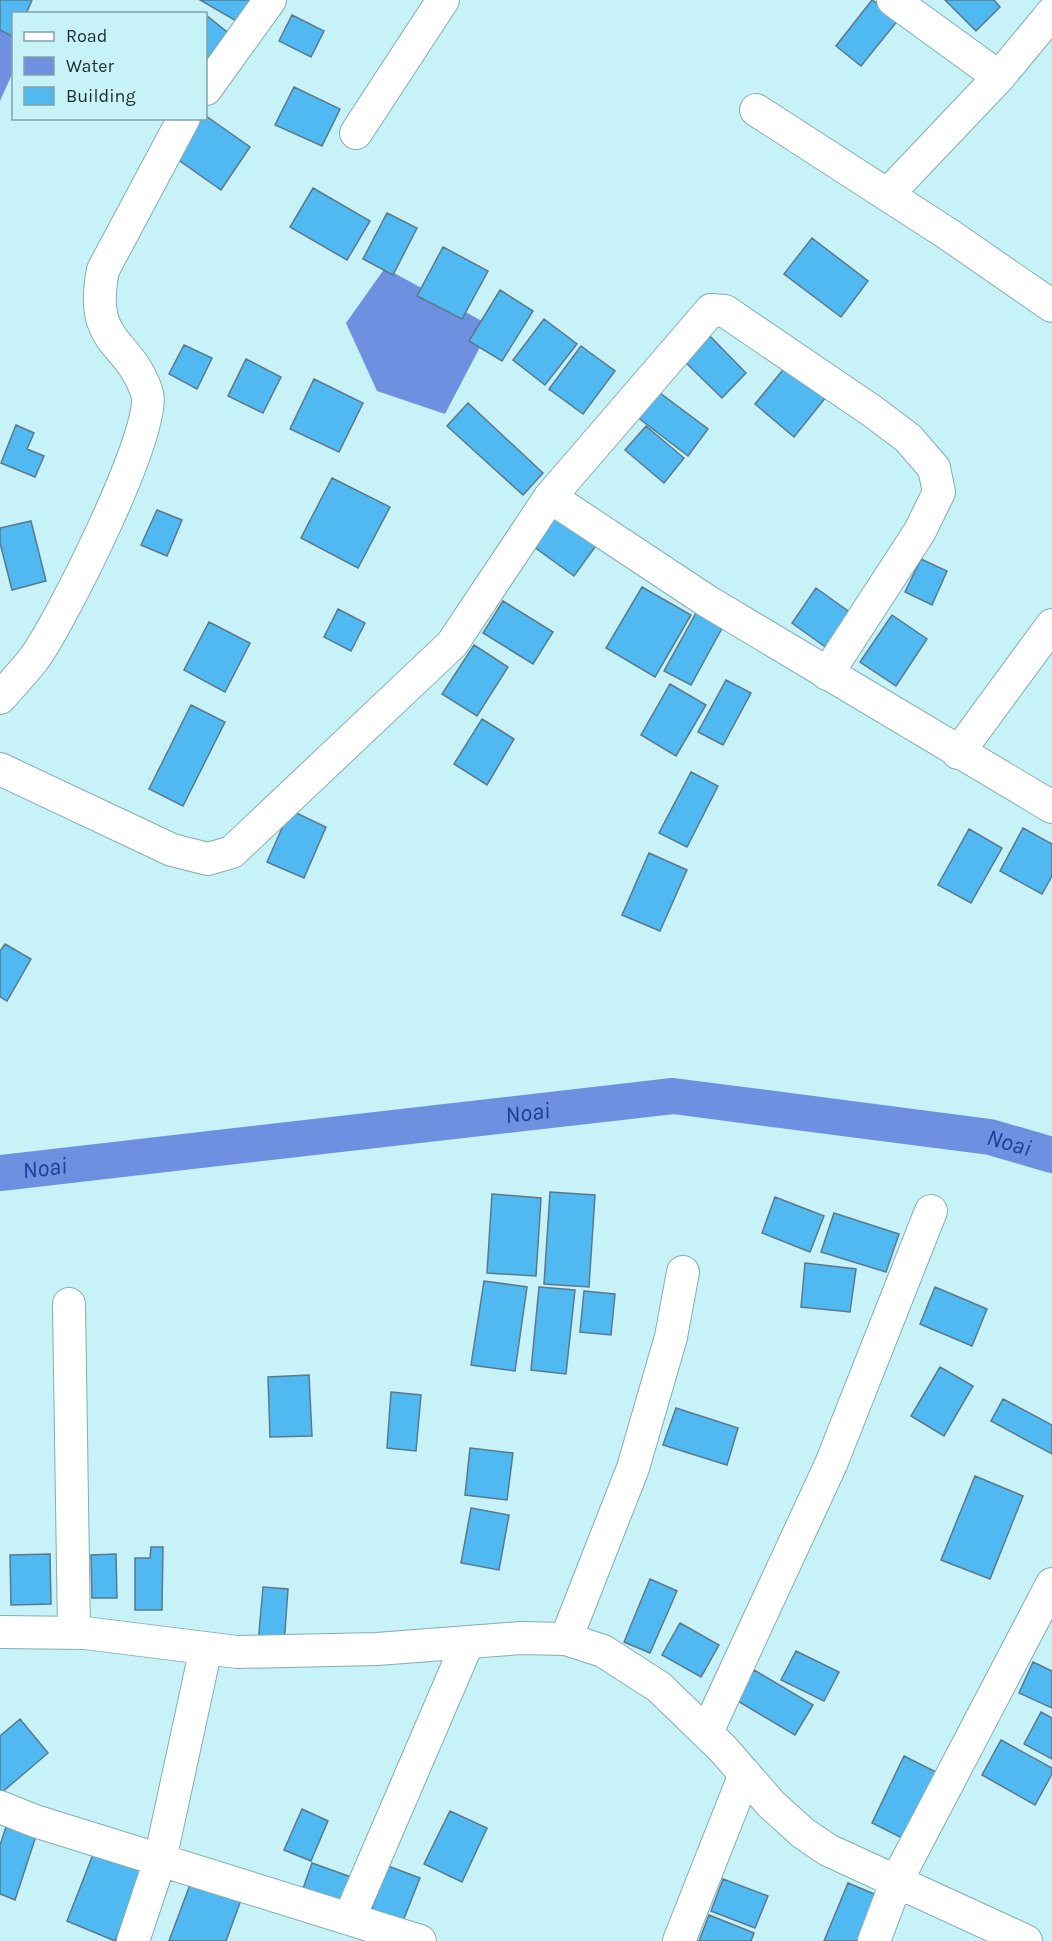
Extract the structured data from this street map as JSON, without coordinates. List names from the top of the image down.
{
  "water": ["Noai"],
  "legend": ["Road", "Water", "Building"]
}
